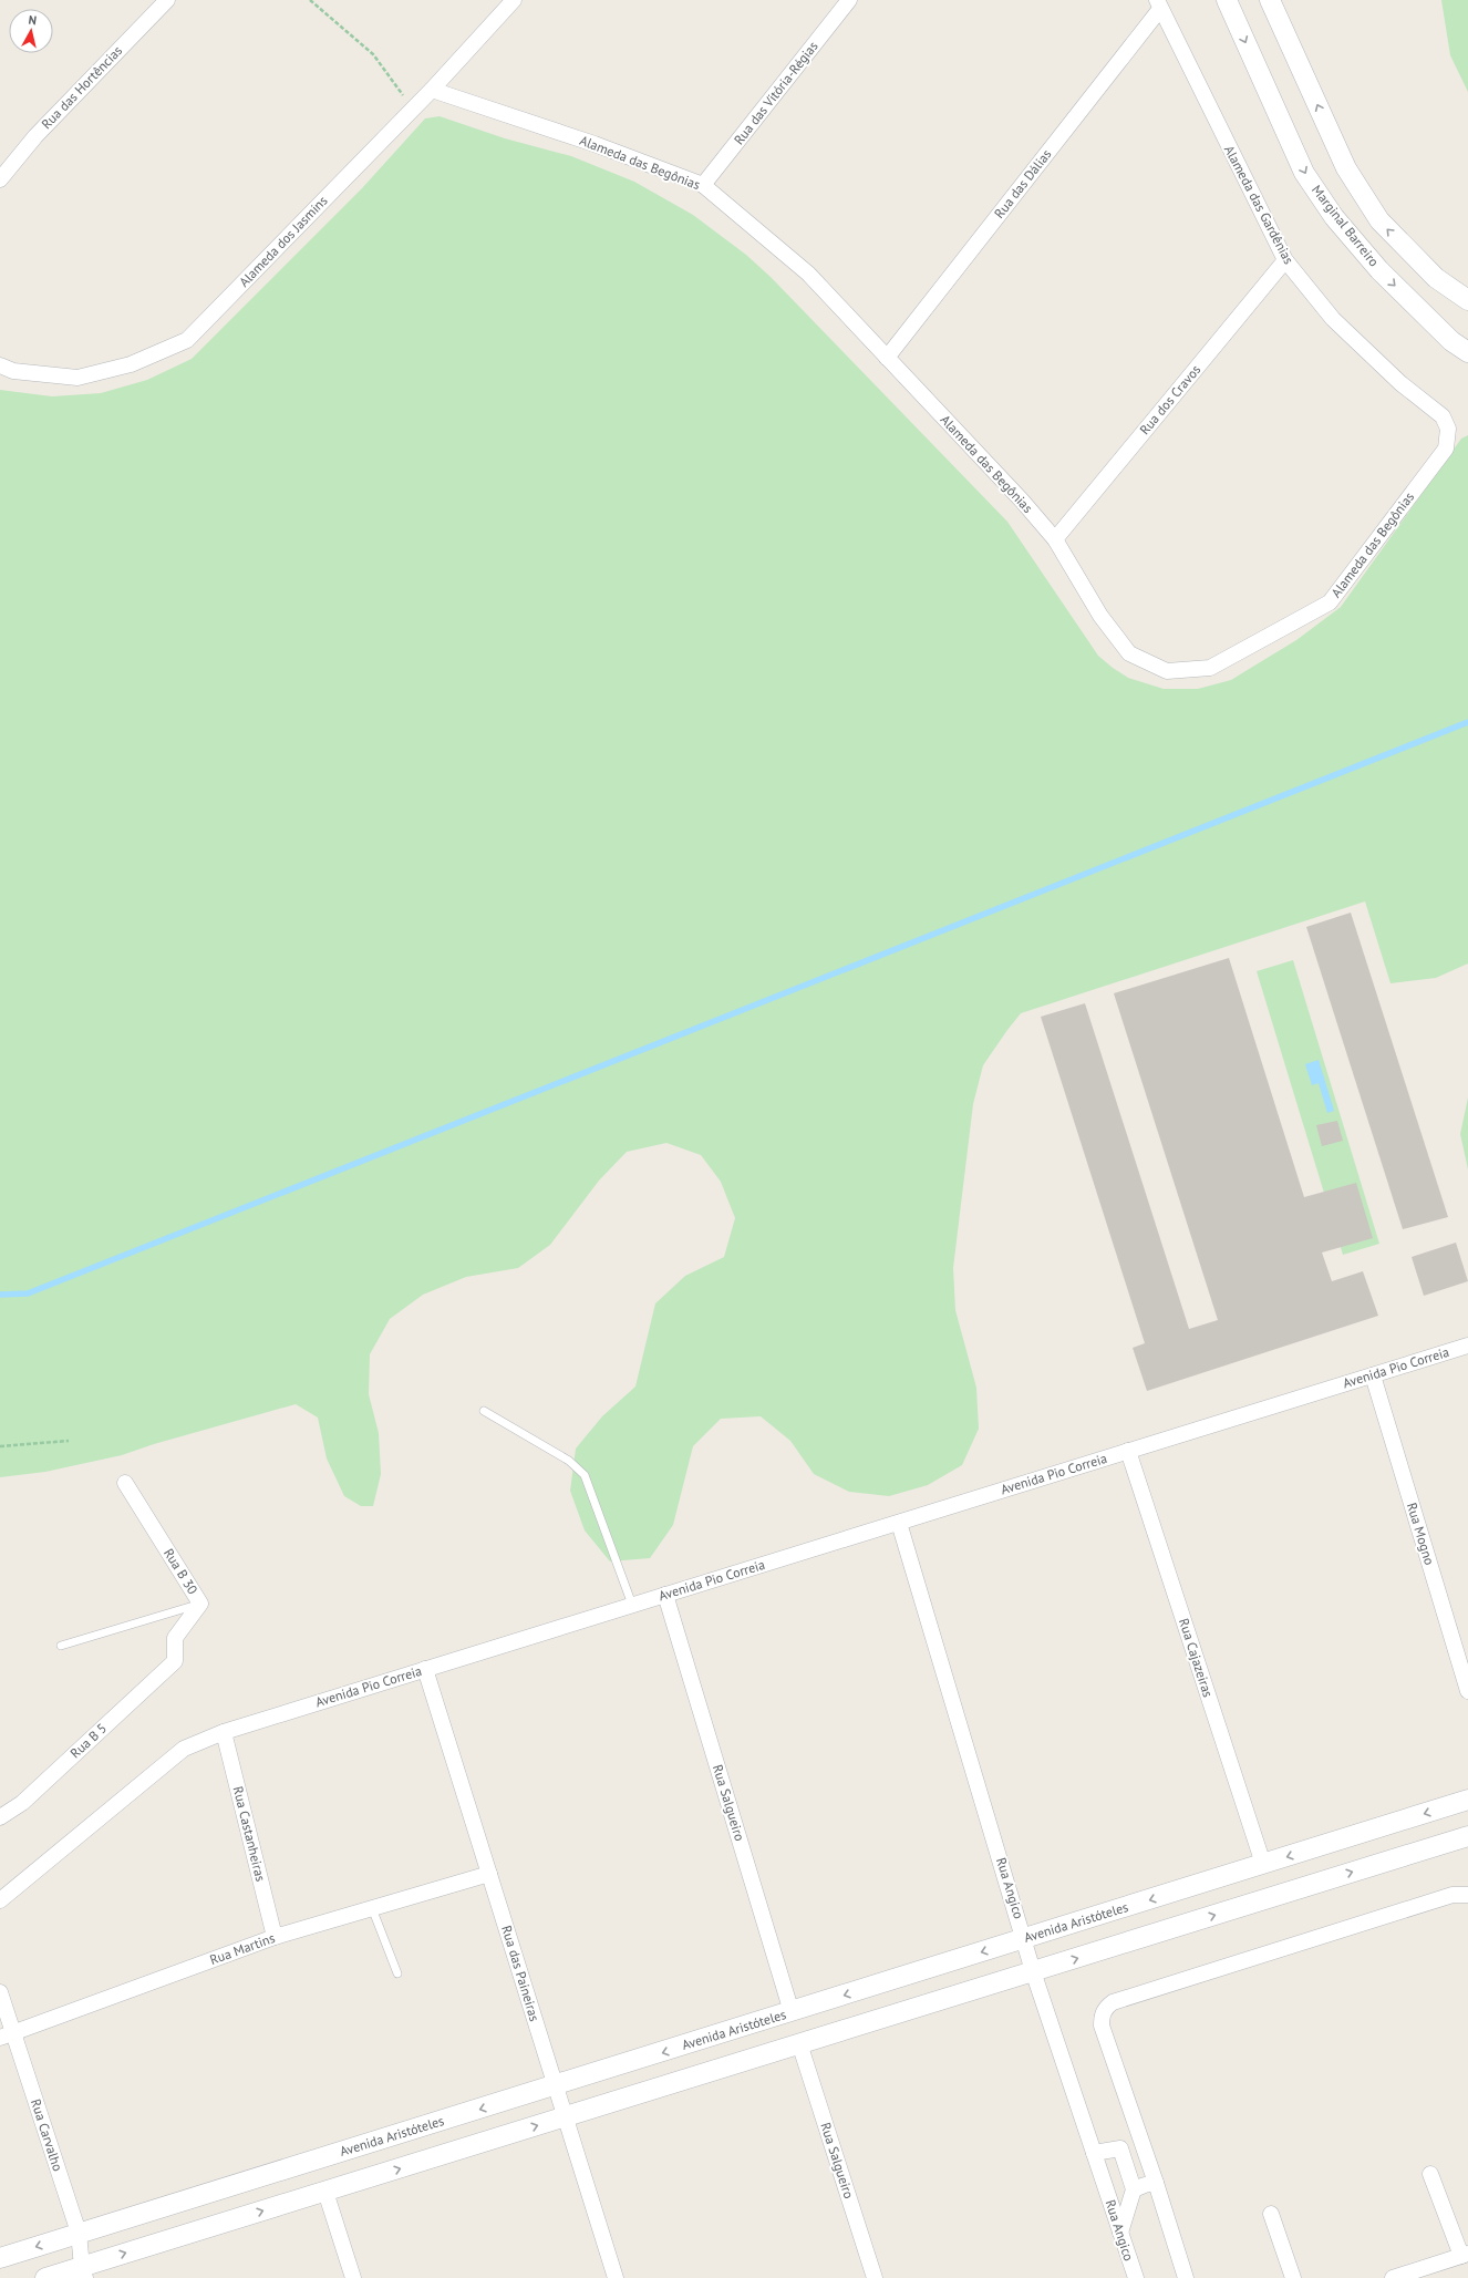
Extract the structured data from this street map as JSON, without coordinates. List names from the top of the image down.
{
  "streets": {
    "street": [
      "Rua das Hortências",
      "Rua das Vitória-Régias",
      "Alameda das Begônias",
      "Rua das Dálias",
      "Alameda das Gardênias",
      "Marginal Barreiro",
      "Alameda dos Jasmins",
      "Rua dos Cravos",
      "Avenida Pio Correia",
      "Rua Mogno",
      "Rua B 30",
      "Rua Cajazeiras",
      "Rua B 5",
      "Rua Salgueiro",
      "Rua Castanheiras",
      "Rua Angico",
      "Avenida Aristóteles",
      "Rua Martins",
      "Rua das Paineiras",
      "Rua Carvalho"
    ]
  },
  "crossings": [
    ["Rua das Vitória-Régias", "Alameda das Begônias"],
    ["Alameda das Begônias", "Rua das Dálias"],
    ["Alameda das Begônias", "Alameda das Gardênias"],
    ["Alameda das Begônias", "Alameda dos Jasmins"],
    ["Alameda das Begônias", "Rua dos Cravos"],
    ["Rua das Dálias", "Alameda das Gardênias"],
    ["Alameda das Gardênias", "Rua dos Cravos"],
    ["Avenida Pio Correia", "Rua Mogno"],
    ["Avenida Pio Correia", "Rua Cajazeiras"],
    ["Avenida Pio Correia", "Rua Salgueiro"],
    ["Avenida Pio Correia", "Rua Castanheiras"],
    ["Avenida Pio Correia", "Rua Angico"],
    ["Avenida Pio Correia", "Rua das Paineiras"],
    ["Rua B 30", "Rua B 5"],
    ["Rua Cajazeiras", "Avenida Aristóteles"],
    ["Rua Salgueiro", "Avenida Aristóteles"],
    ["Rua Castanheiras", "Rua Martins"],
    ["Rua Angico", "Avenida Aristóteles"],
    ["Avenida Aristóteles", "Rua das Paineiras"],
    ["Avenida Aristóteles", "Rua Carvalho"],
    ["Rua Martins", "Rua das Paineiras"],
    ["Rua Martins", "Rua Carvalho"]
  ],
  "north": "top"
}
